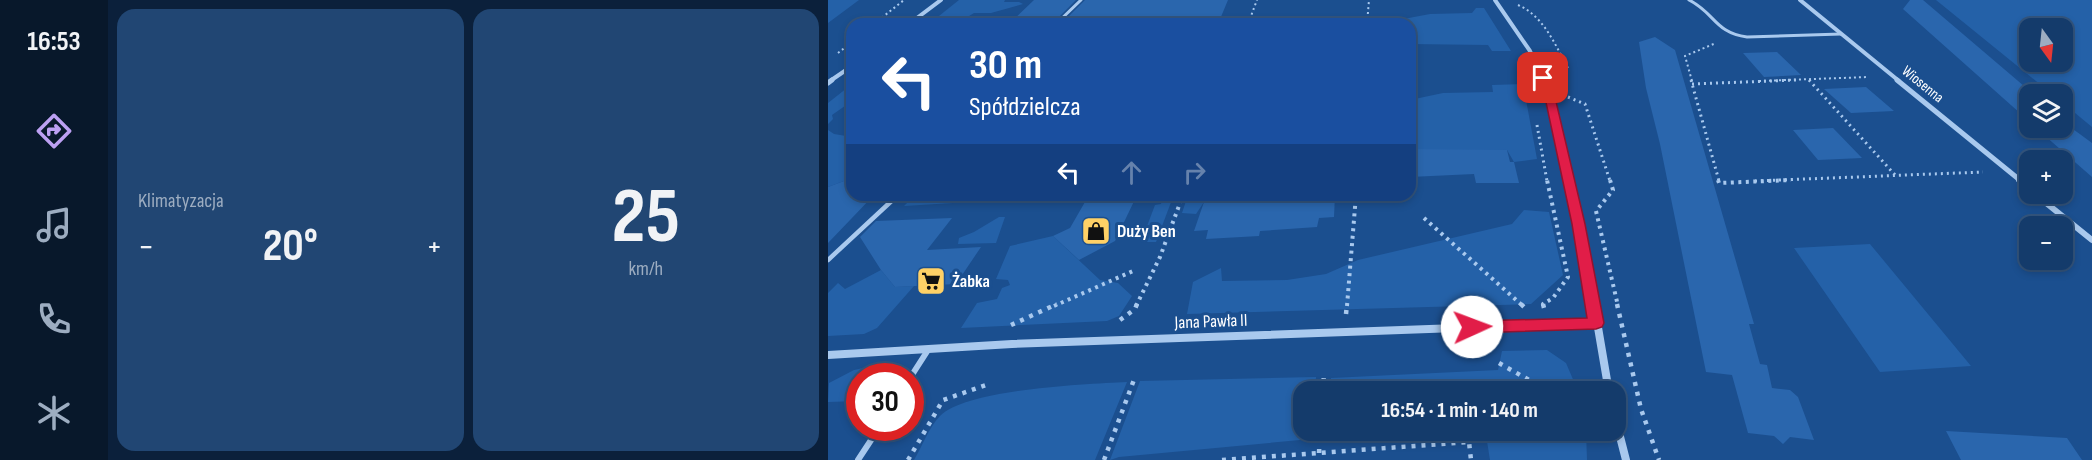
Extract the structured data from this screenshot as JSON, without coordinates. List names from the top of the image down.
{
  "streets": {
    "street": ["Wiosenna", "Jana Pawła II"]
  },
  "places": {
    "shop": ["Duży Ben"],
    "supermarket": ["Żabka"]
  },
  "north": "bottom",
  "page": {
    "tabs": "16:53",
    "tile": [
      "Klimatyzacja",
      ["25", "km/h"]
    ],
    "map_buttons": ["+", "−"],
    "turn": ["30 m", "Spółdzielcza"],
    "heat": ["−", "20°", "+"],
    "limit": "30",
    "trip": "16:54 · 1 min · 140 m"
  }
}
